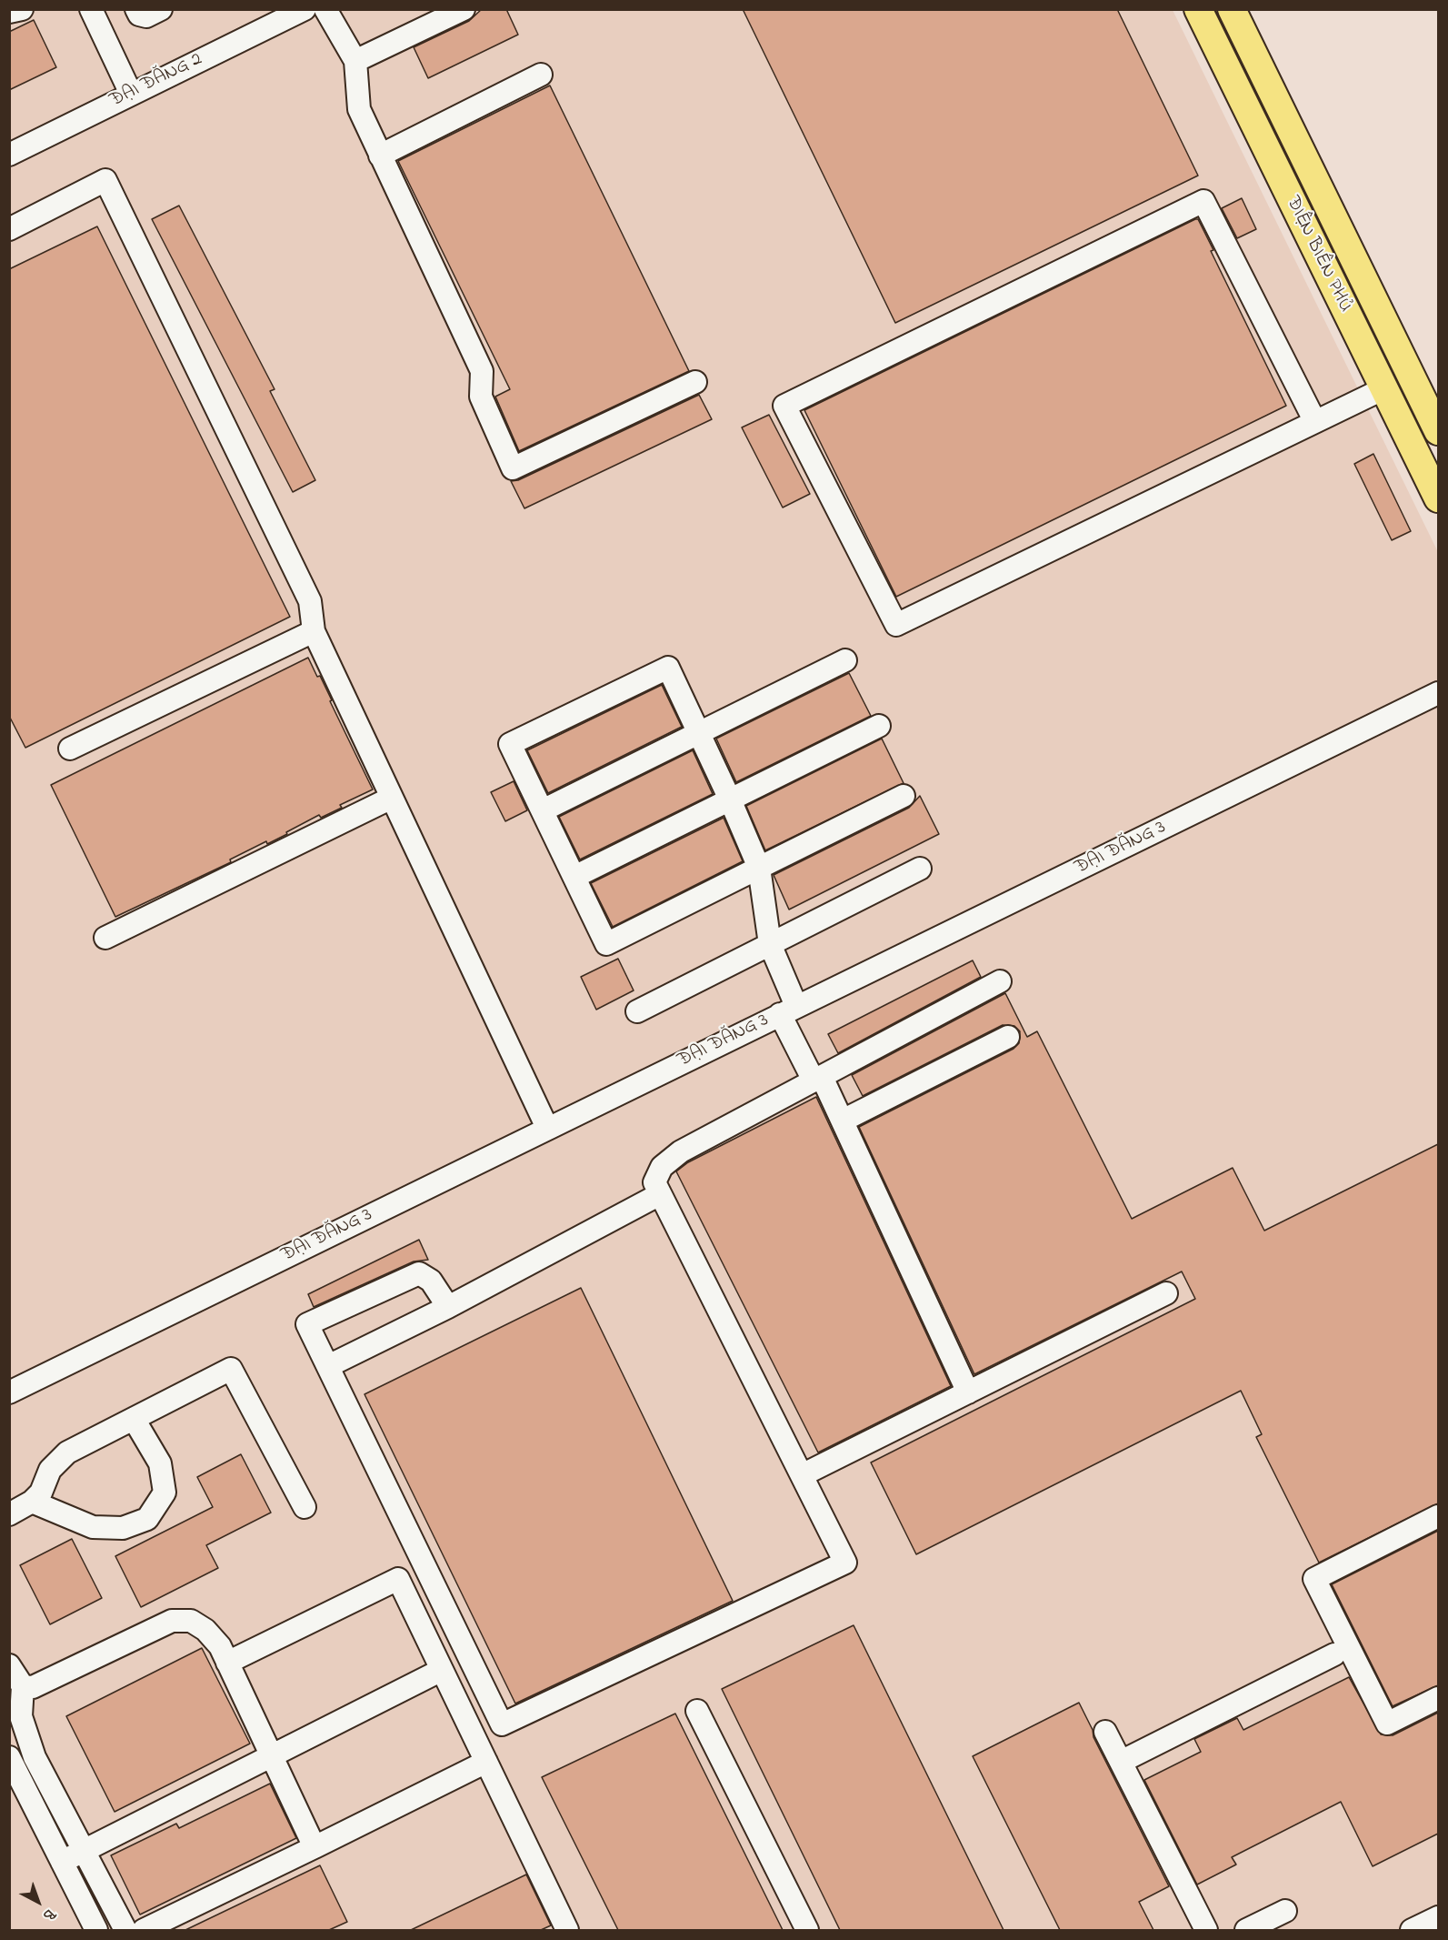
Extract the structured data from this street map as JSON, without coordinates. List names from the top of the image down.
{
  "streets": {
    "main road": ["ĐIỆN BIÊN PHỦ"],
    "street": ["ĐẠI ĐĂNG 2", "ĐẠI ĐĂNG 3"]
  },
  "north": "bottom right"
}
